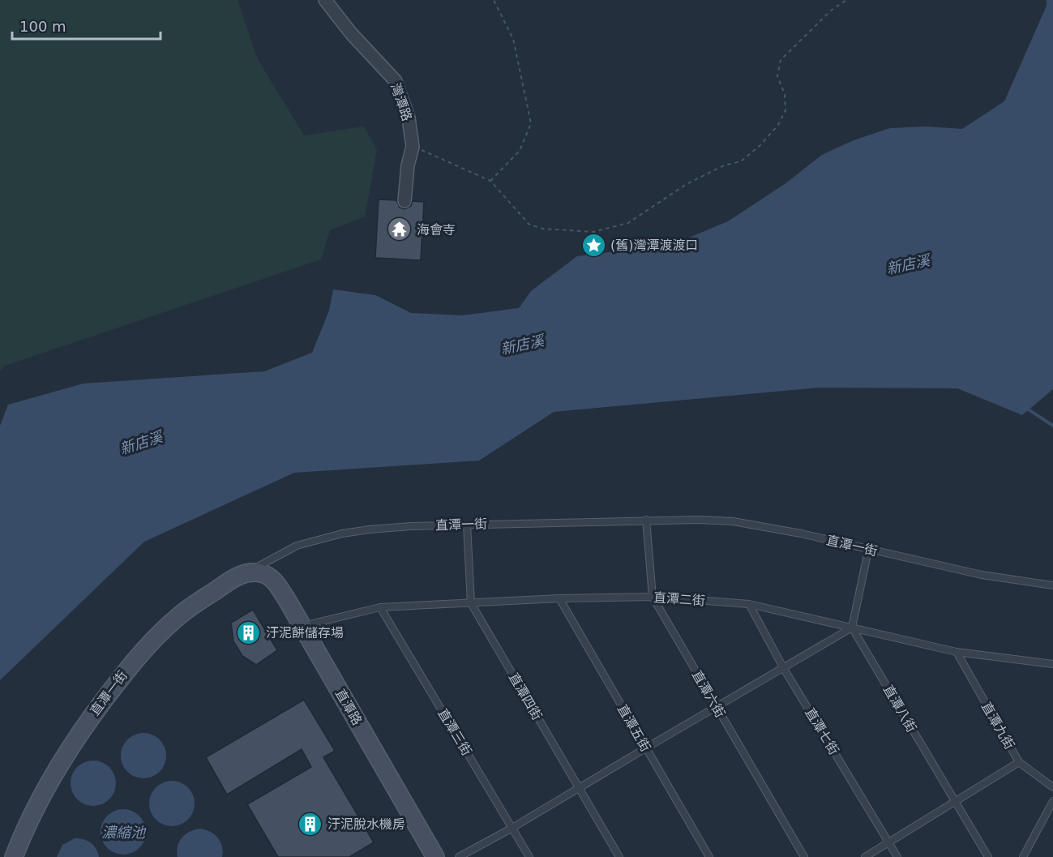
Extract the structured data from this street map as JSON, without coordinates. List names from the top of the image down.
{
  "streets": {
    "street": ["灣潭路", "直潭一街", "直潭路"],
    "lane": [
      "直潭二街",
      "直潭六街",
      "直潭四街",
      "直潭八街",
      "直潭九街",
      "直潭五街",
      "直潭七街",
      "直潭三街"
    ]
  },
  "crossings": [
    ["直潭一街", "直潭六街"],
    ["直潭一街", "直潭四街"],
    ["直潭一街", "直潭路"],
    ["直潭二街", "直潭六街"],
    ["直潭二街", "直潭四街"],
    ["直潭二街", "直潭路"],
    ["直潭二街", "直潭八街"],
    ["直潭二街", "直潭九街"],
    ["直潭二街", "直潭五街"],
    ["直潭二街", "直潭七街"],
    ["直潭二街", "直潭三街"]
  ],
  "water": ["新店溪", "濃縮池"],
  "places": {
    "temple": ["海會寺"],
    "place": ["(舊)灣潭渡渡口"],
    "building": ["汙泥餅儲存場", "汙泥脫水機房"]
  },
  "scale_bar": "100 m"
}
